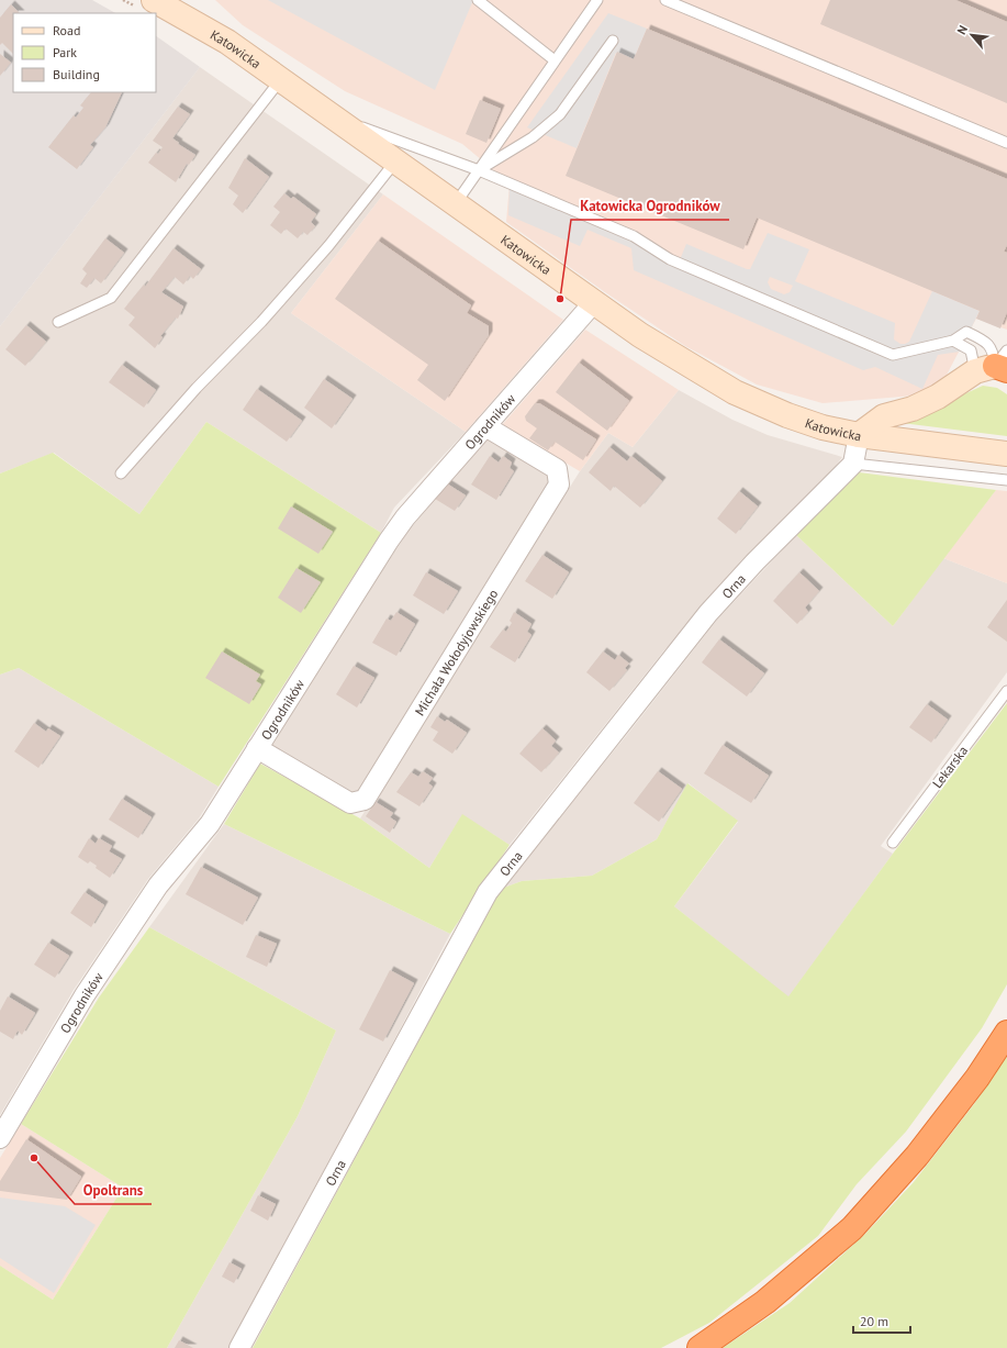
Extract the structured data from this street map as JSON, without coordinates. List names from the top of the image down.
{
  "streets": {
    "street": [
      "Katowicka",
      "Ogrodników",
      "Orna",
      "Michała Wołodyjowskiego"
    ],
    "lane": ["Lekarska"]
  },
  "crossings": [
    ["Katowicka", "Ogrodników"],
    ["Ogrodników", "Michała Wołodyjowskiego"]
  ],
  "places": ["Katowicka Ogrodników", "Opoltrans"],
  "legend": ["Road", "Park", "Building"],
  "scale_bar": "20 m",
  "north": "top left"
}
